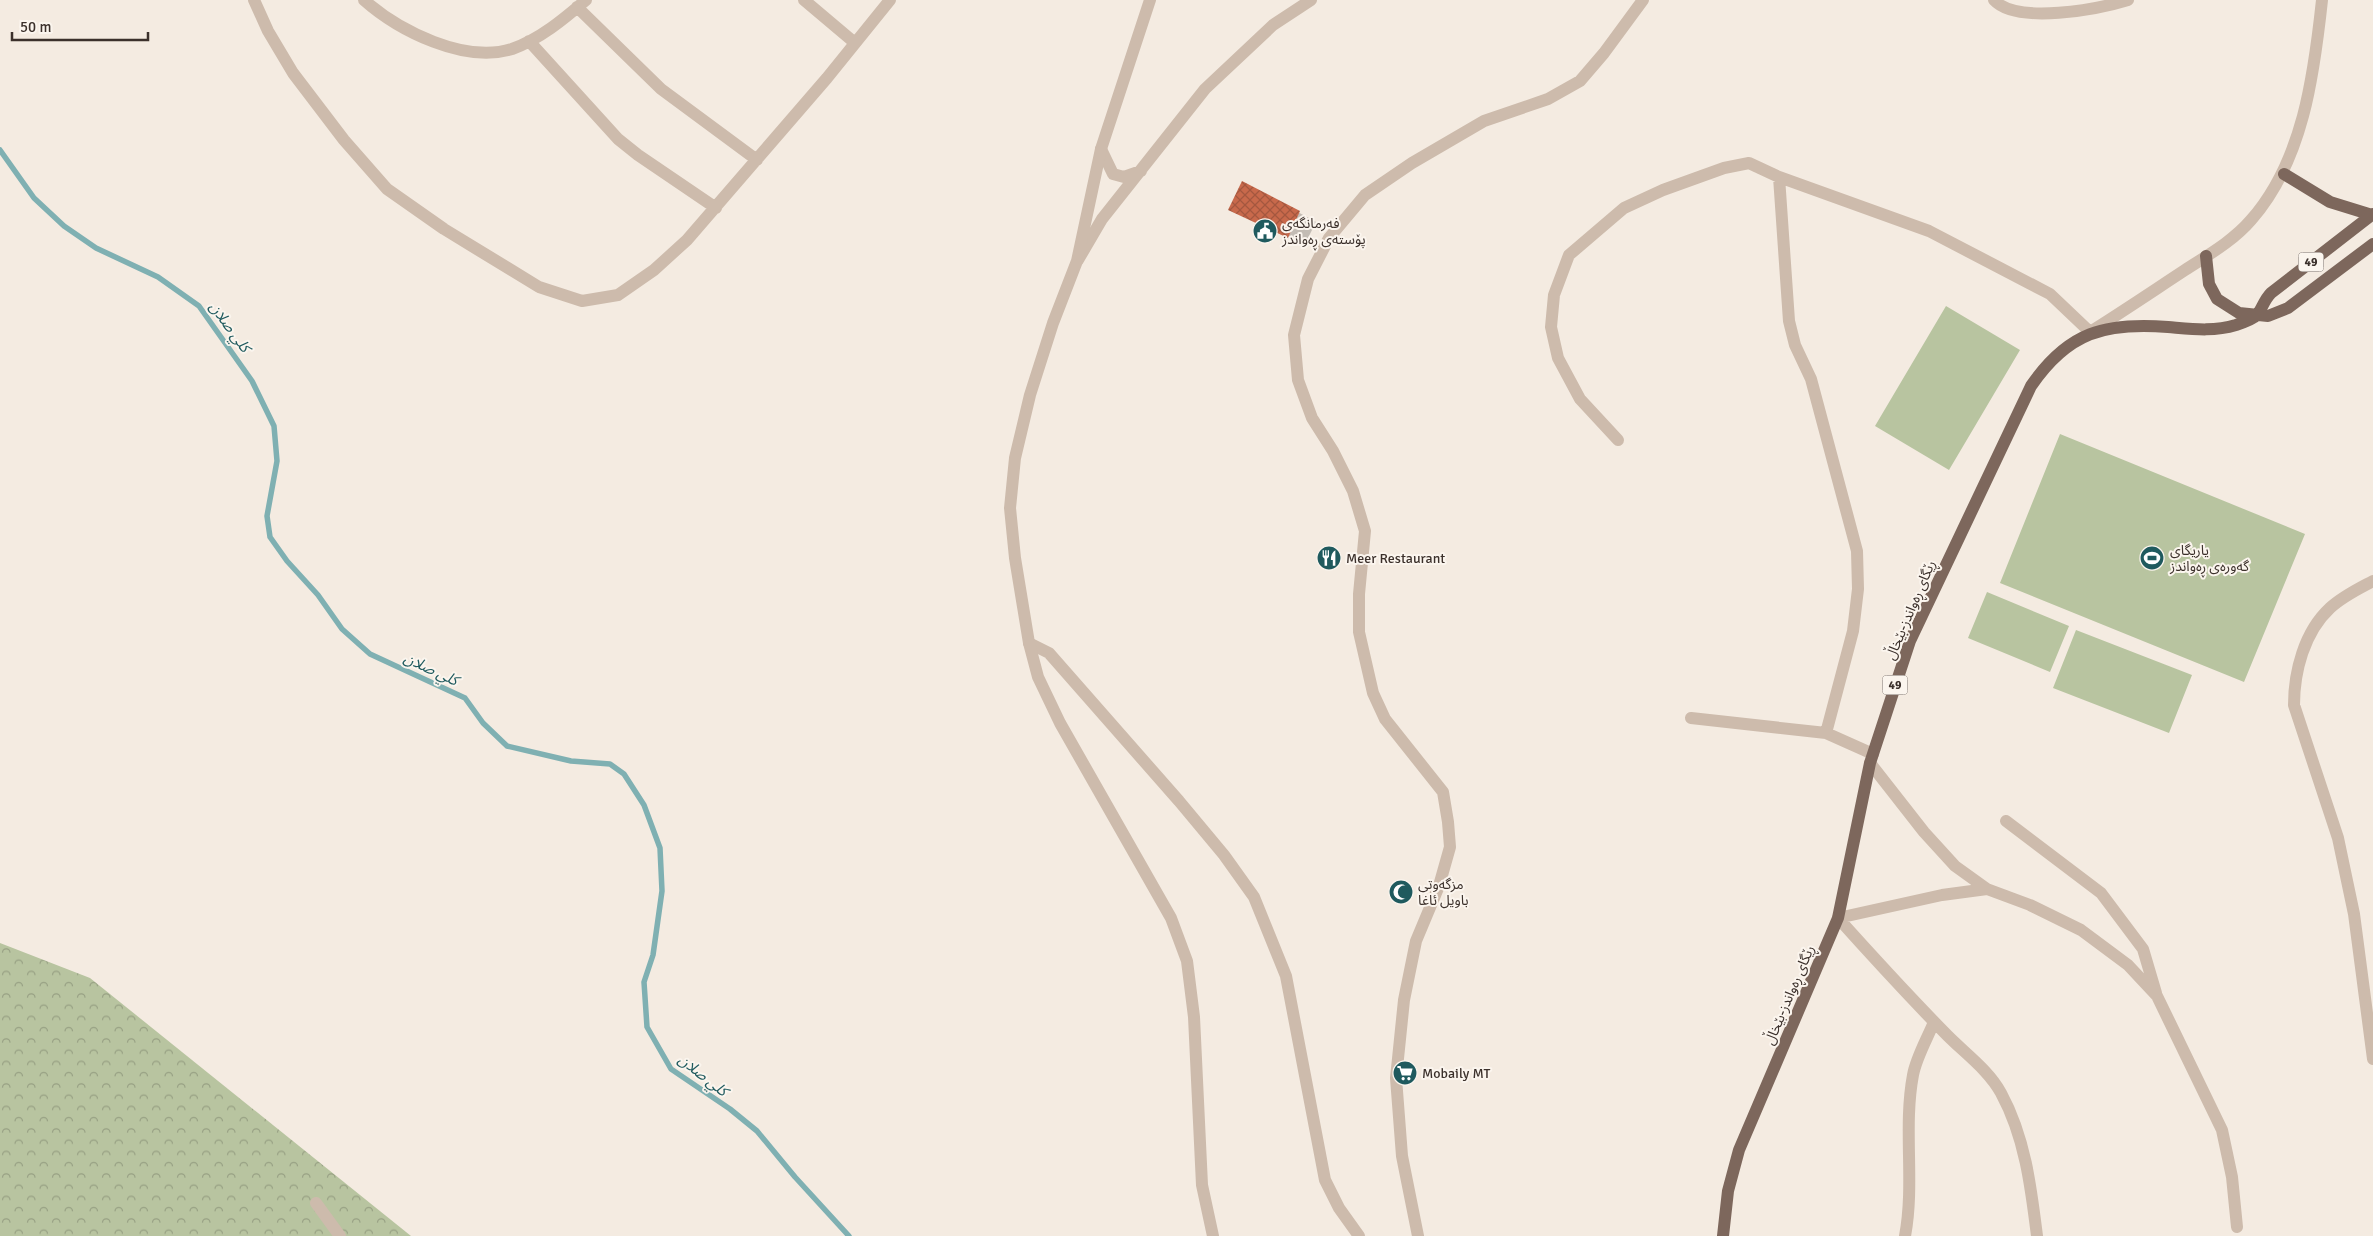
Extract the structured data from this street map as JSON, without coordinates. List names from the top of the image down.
{
  "streets": {
    "main road": ["49", "ڕێگای ڕەواندز-بێخاڵ"]
  },
  "crossings": [
    ["49", "ڕێگای ڕەواندز-بێخاڵ"]
  ],
  "water": ["كلي صلان"],
  "places": {
    "public building": ["فەرمانگەی پۆستەی ڕەواندز"],
    "restaurant": ["Meer Restaurant"],
    "sports": ["یاریگای گەورەی ڕەواندز"],
    "mosque": ["مزگەوتی باویل ئاغا"],
    "supermarket": ["Mobaily MT"]
  },
  "scale_bar": "50 m"
}
